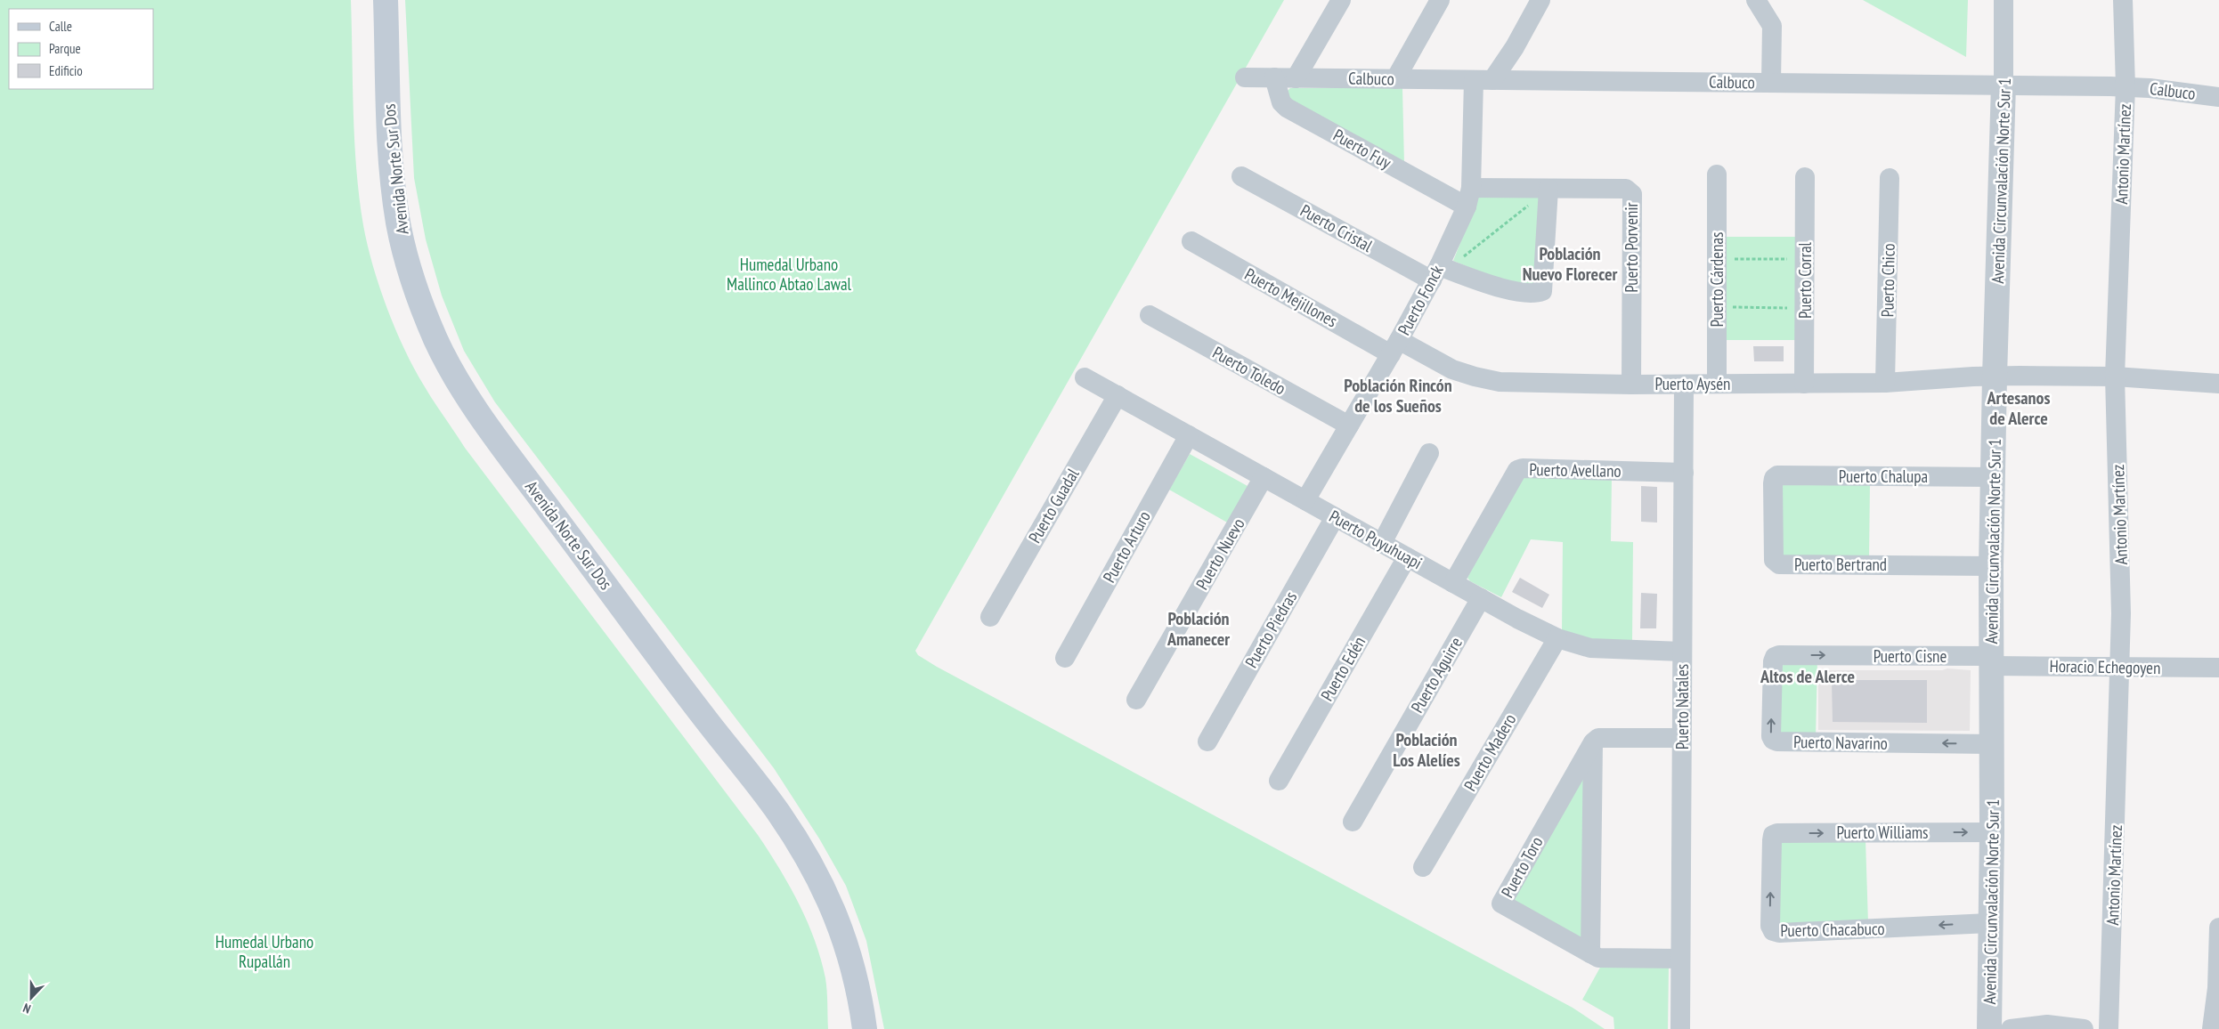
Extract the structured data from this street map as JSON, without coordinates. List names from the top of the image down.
{
  "streets": {
    "main road": ["Avenida Norte Sur Dos"],
    "street": [
      "Calbuco",
      "Puerto Fuy",
      "Antonio Martínez",
      "Avenida Circunvalación Norte Sur 1",
      "Puerto Cristal",
      "Puerto Porvenir",
      "Puerto Cárdenas",
      "Puerto Corral",
      "Puerto Chico",
      "Puerto Mejillones",
      "Puerto Fonck",
      "Puerto Toledo",
      "Puerto Aysén",
      "Puerto Avellano",
      "Puerto Chalupa",
      "Puerto Guadal",
      "Puerto Puyuhuapi",
      "Puerto Arturo",
      "Puerto Nuevo",
      "Puerto Bertrand",
      "Puerto Piedras",
      "Puerto Cisne",
      "Horacio Echegoyen",
      "Puerto Edén",
      "Puerto Aguirre",
      "Puerto Natales",
      "Puerto Navarino",
      "Puerto Madero",
      "Puerto Williams",
      "Puerto Toro",
      "Puerto Chacabuco"
    ]
  },
  "crossings": [
    ["Calbuco", "Puerto Fuy"],
    ["Calbuco", "Antonio Martínez"],
    ["Calbuco", "Avenida Circunvalación Norte Sur 1"],
    ["Calbuco", "Puerto Fonck"],
    ["Puerto Fuy", "Puerto Porvenir"],
    ["Puerto Fuy", "Puerto Fonck"],
    ["Antonio Martínez", "Puerto Aysén"],
    ["Antonio Martínez", "Horacio Echegoyen"],
    ["Avenida Circunvalación Norte Sur 1", "Puerto Aysén"],
    ["Avenida Circunvalación Norte Sur 1", "Puerto Chalupa"],
    ["Avenida Circunvalación Norte Sur 1", "Puerto Bertrand"],
    ["Avenida Circunvalación Norte Sur 1", "Puerto Cisne"],
    ["Avenida Circunvalación Norte Sur 1", "Horacio Echegoyen"],
    ["Avenida Circunvalación Norte Sur 1", "Puerto Navarino"],
    ["Avenida Circunvalación Norte Sur 1", "Puerto Williams"],
    ["Avenida Circunvalación Norte Sur 1", "Puerto Chacabuco"],
    ["Puerto Cristal", "Puerto Porvenir"],
    ["Puerto Cristal", "Puerto Fonck"],
    ["Puerto Porvenir", "Puerto Fonck"],
    ["Puerto Porvenir", "Puerto Aysén"],
    ["Puerto Cárdenas", "Puerto Aysén"],
    ["Puerto Corral", "Puerto Aysén"],
    ["Puerto Chico", "Puerto Aysén"],
    ["Puerto Mejillones", "Puerto Fonck"],
    ["Puerto Mejillones", "Puerto Aysén"],
    ["Puerto Fonck", "Puerto Toledo"],
    ["Puerto Fonck", "Puerto Aysén"],
    ["Puerto Fonck", "Puerto Puyuhuapi"],
    ["Puerto Aysén", "Puerto Natales"],
    ["Puerto Avellano", "Puerto Puyuhuapi"],
    ["Puerto Avellano", "Puerto Natales"],
    ["Puerto Chalupa", "Puerto Bertrand"],
    ["Puerto Guadal", "Puerto Puyuhuapi"],
    ["Puerto Puyuhuapi", "Puerto Arturo"],
    ["Puerto Puyuhuapi", "Puerto Nuevo"],
    ["Puerto Puyuhuapi", "Puerto Piedras"],
    ["Puerto Puyuhuapi", "Puerto Edén"],
    ["Puerto Puyuhuapi", "Puerto Aguirre"],
    ["Puerto Puyuhuapi", "Puerto Natales"],
    ["Puerto Puyuhuapi", "Puerto Madero"],
    ["Puerto Cisne", "Horacio Echegoyen"],
    ["Puerto Cisne", "Puerto Navarino"],
    ["Puerto Natales", "Puerto Toro"],
    ["Puerto Williams", "Puerto Chacabuco"]
  ],
  "one_way": ["Puerto Cisne", "Puerto Williams"],
  "districts": [
    "Población Nuevo Florecer",
    "Población Rincón de los Sueños",
    "Artesanos de Alerce",
    "Población Amanecer",
    "Altos de Alerce",
    "Población Los Alelíes"
  ],
  "parks": ["Humedal Urbano Mallinco Abtao Lawal", "Humedal Urbano Rupallán"],
  "legend": ["Calle", "Parque", "Edificio"],
  "north": "bottom"
}
